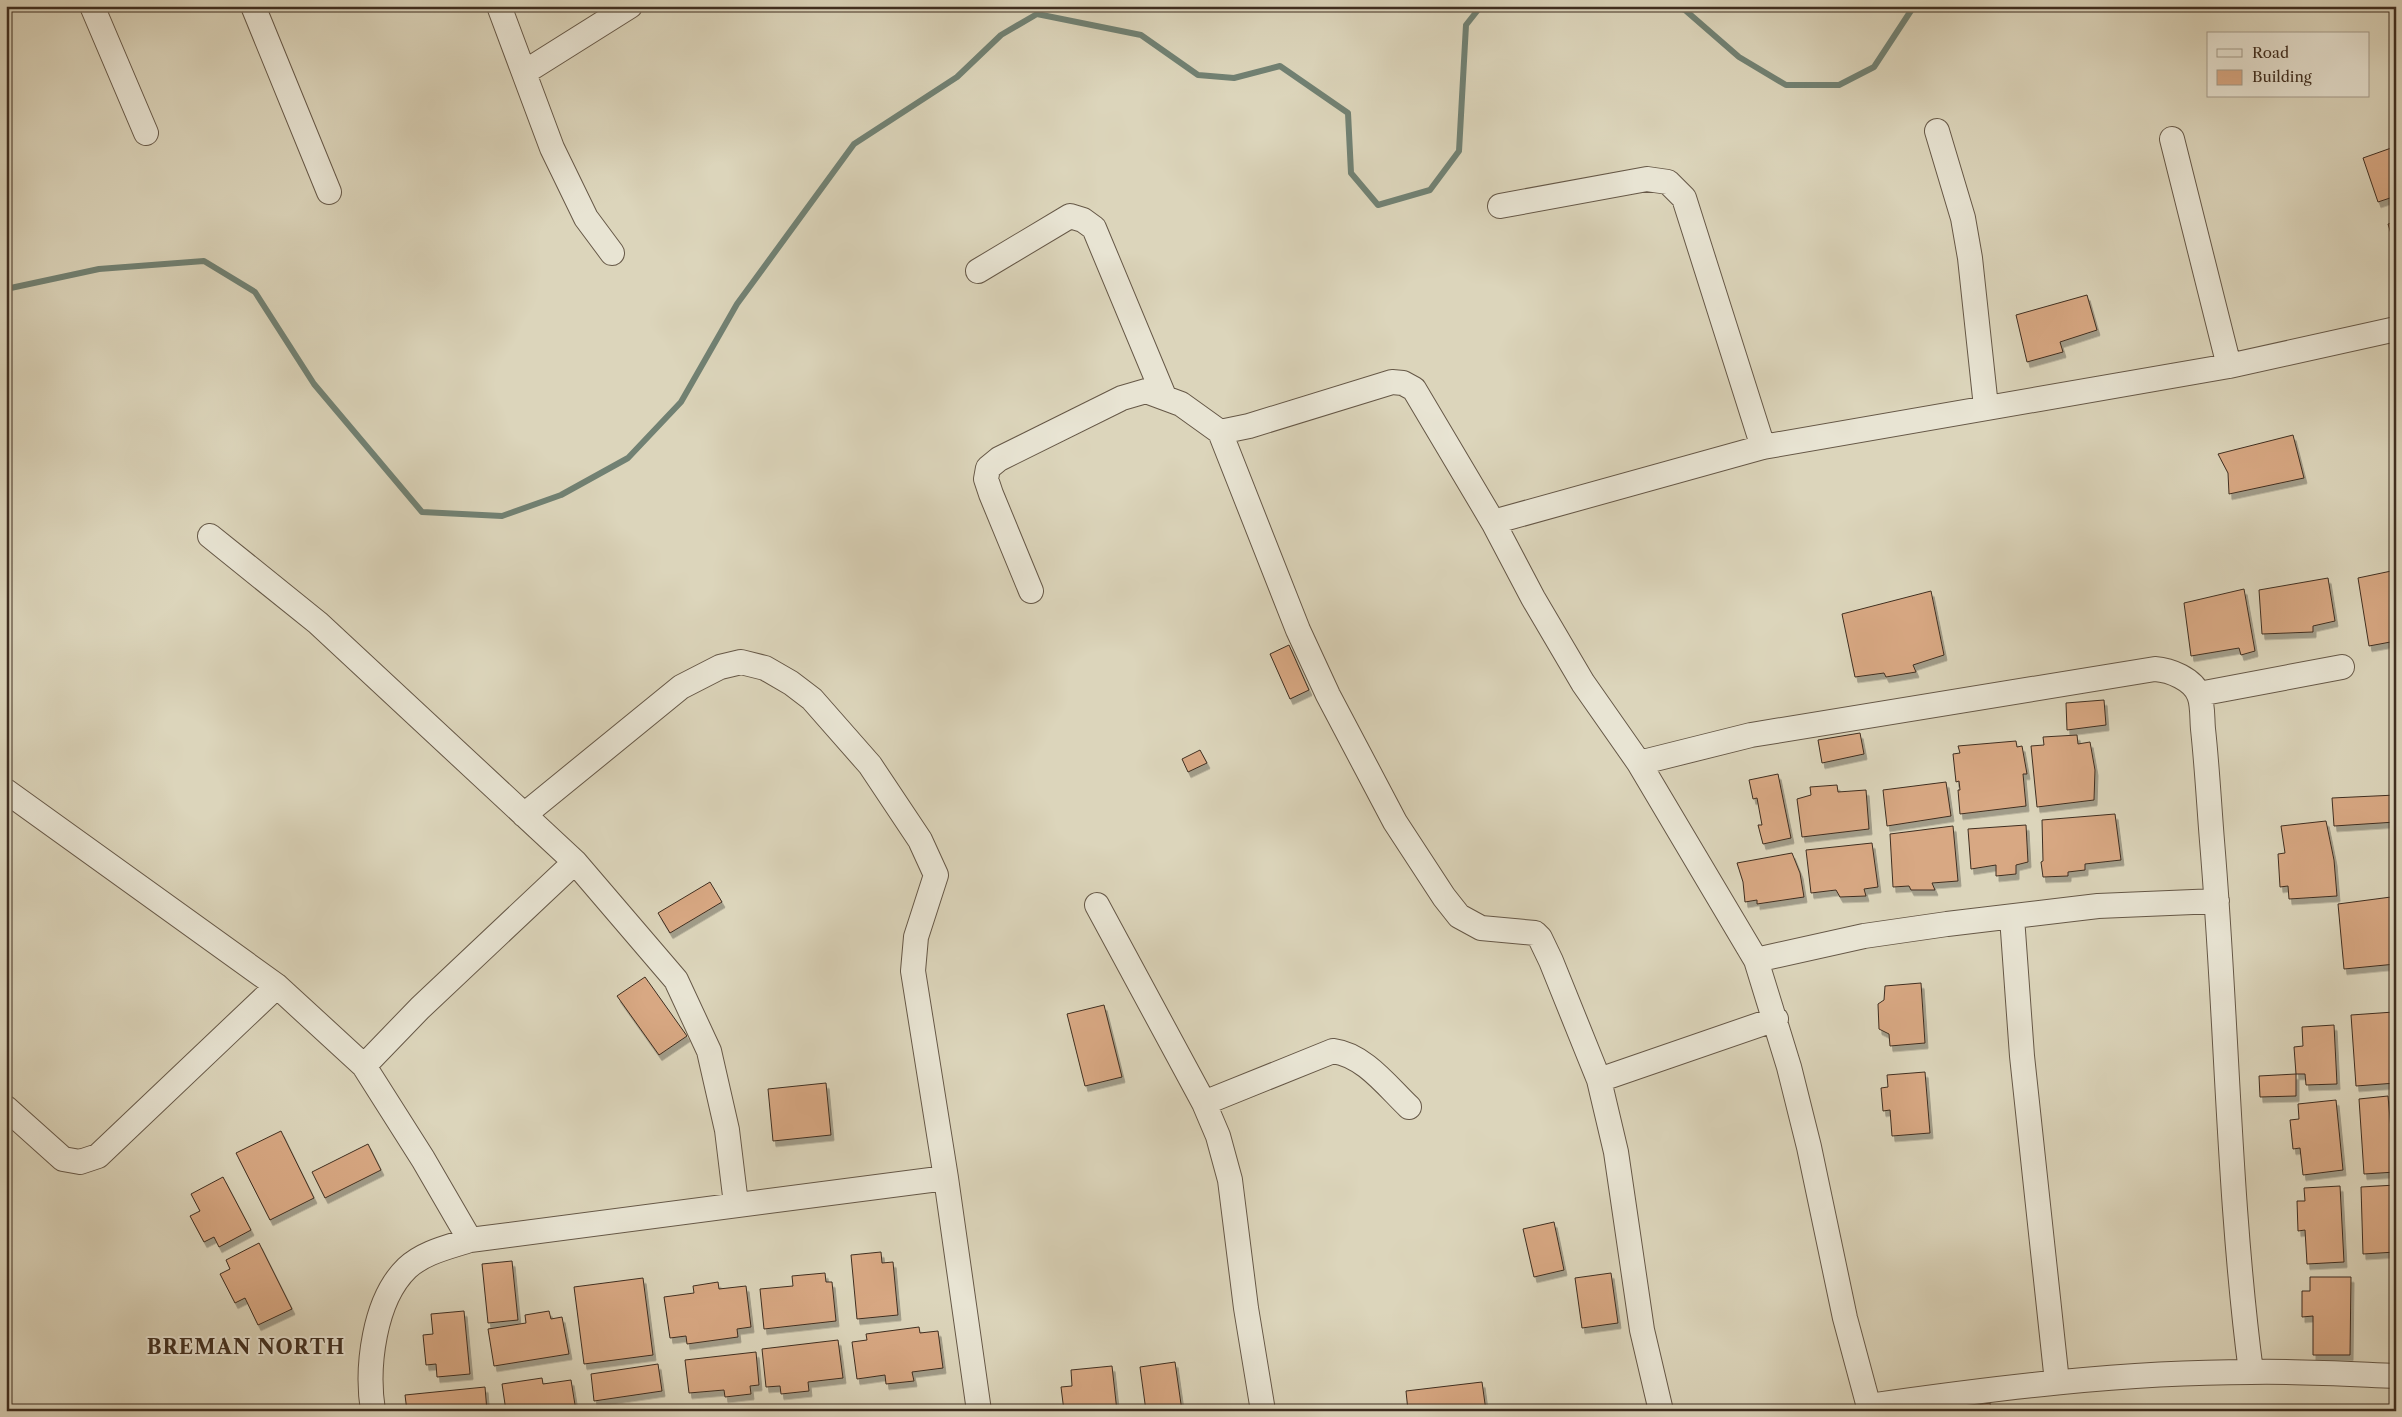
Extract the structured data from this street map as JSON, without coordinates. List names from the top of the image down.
{
  "districts": ["BREMAN NORTH"],
  "legend": ["Road", "Building"]
}
